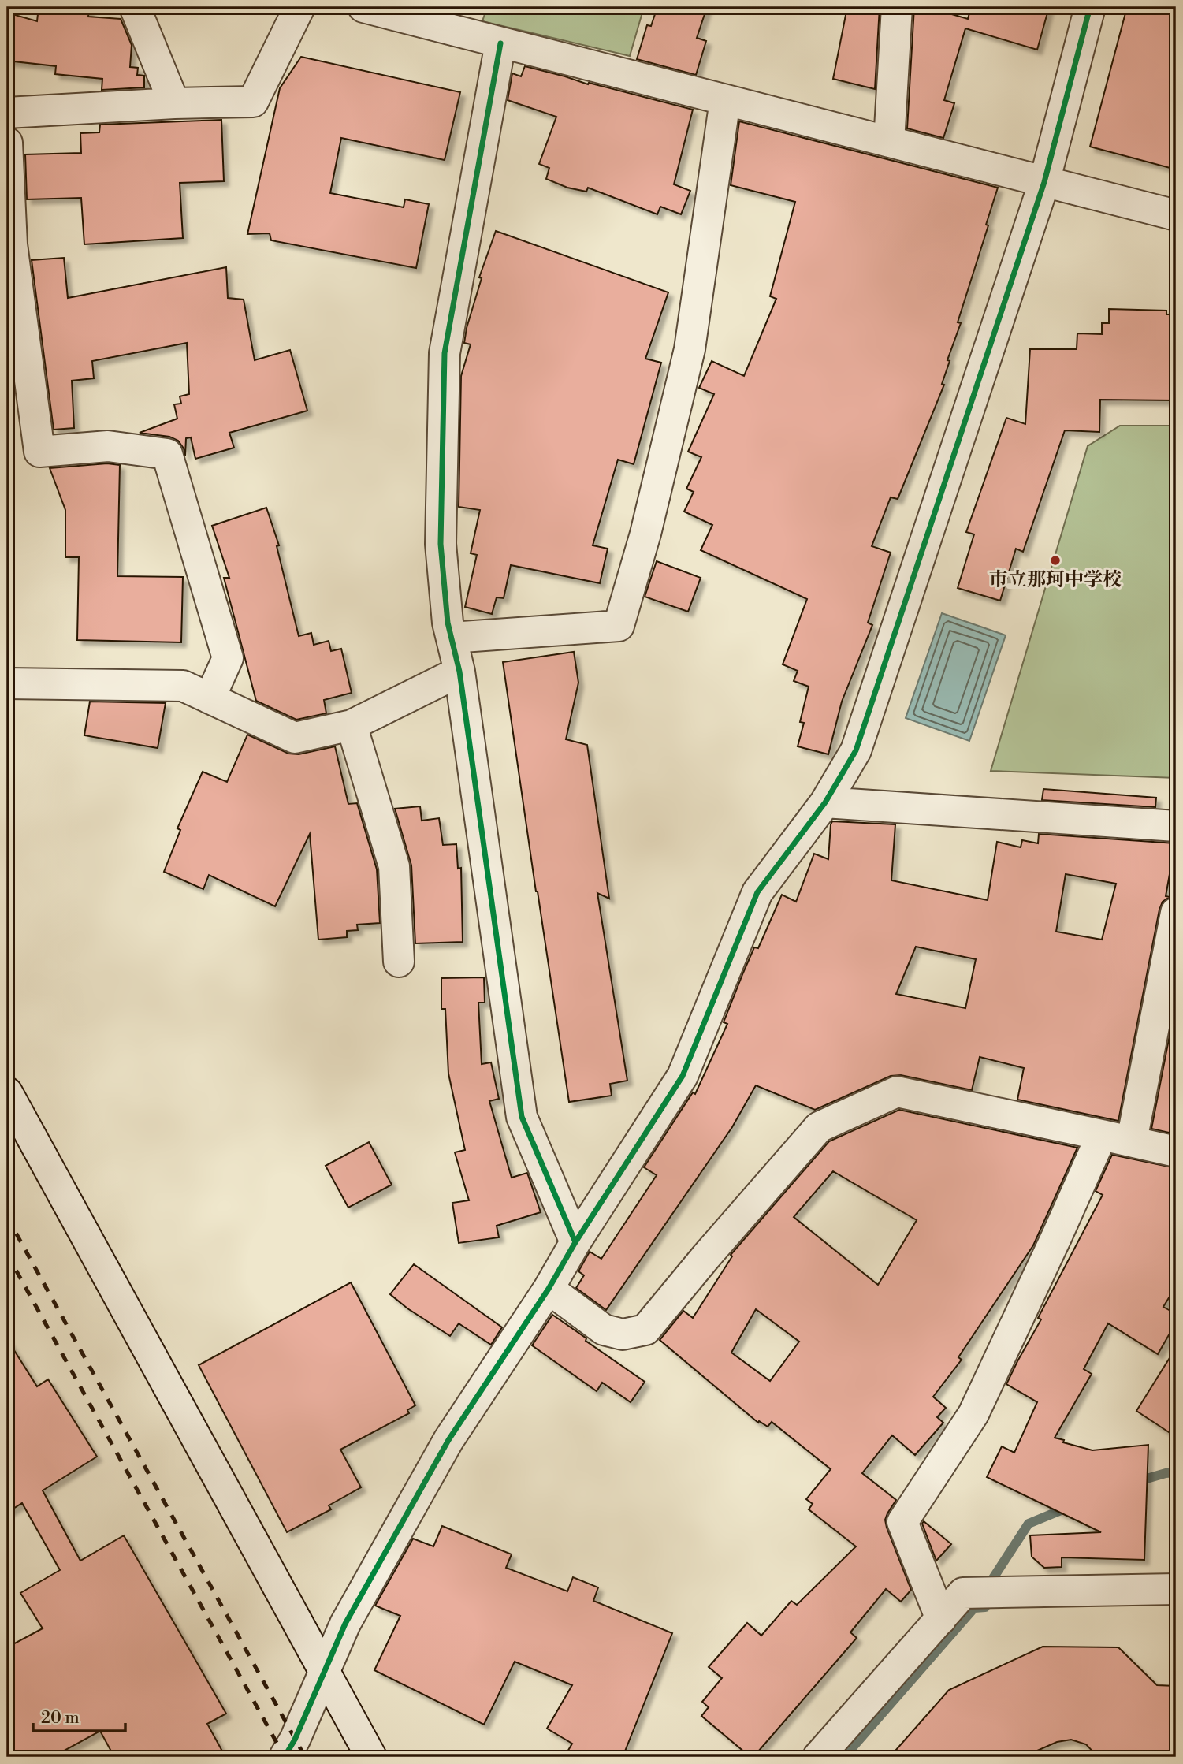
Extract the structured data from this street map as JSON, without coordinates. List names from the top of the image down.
{
  "places": ["市立那珂中学校"],
  "scale_bar": "20 m"
}
